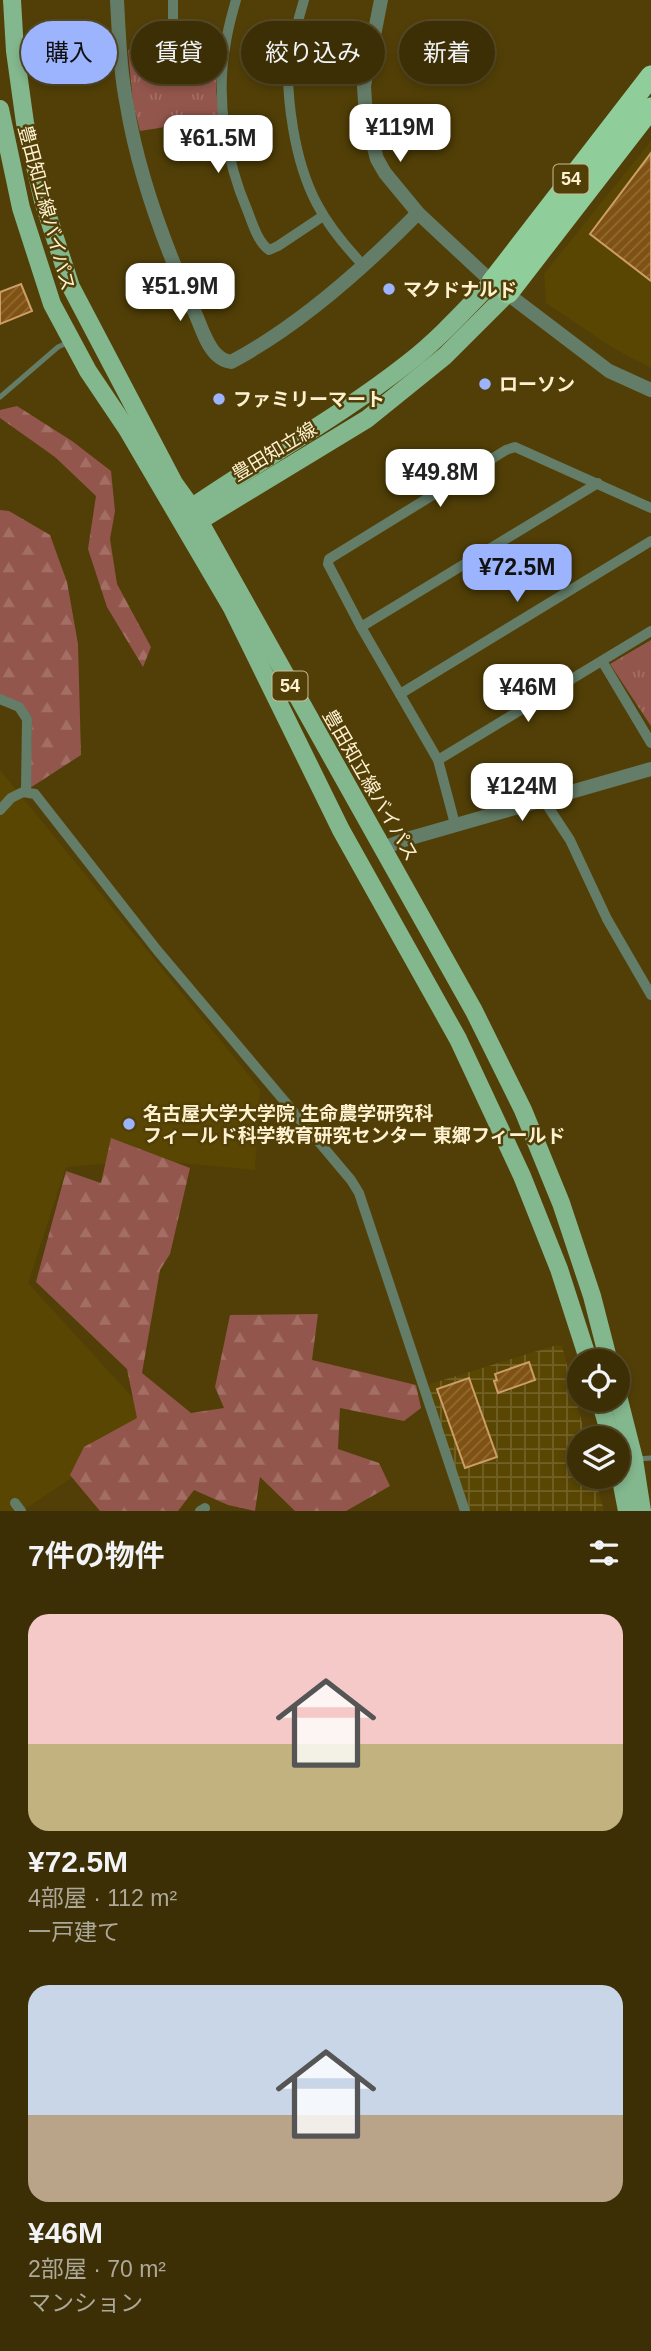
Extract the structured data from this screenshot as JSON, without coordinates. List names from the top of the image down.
{
  "streets": {
    "highway": ["54"],
    "main road": ["豊田知立線バイパス", "豊田知立線"]
  },
  "crossings": [
    ["54", "豊田知立線"],
    ["豊田知立線バイパス", "豊田知立線"]
  ],
  "places": [
    "マクドナルド",
    "ローソン",
    "ファミリーマート",
    "名古屋大学大学院 生命農学研究科 フィールド科学教育研究センター 東郷フィールド"
  ],
  "page": {
    "chip": [
      "購入",
      "賃貸",
      "絞り込み",
      "新着"
    ],
    "price": [
      "¥119M",
      "¥61.5M",
      "¥51.9M",
      "¥49.8M",
      "¥72.5M",
      "¥46M",
      "¥124M"
    ],
    "heading": "7件の物件",
    "list": [
      {
        "name": "¥72.5M",
        "note": "4部屋 · 112 m² · 一戸建て"
      },
      {
        "name": "¥46M",
        "note": "2部屋 · 70 m² · マンション"
      }
    ]
  }
}
